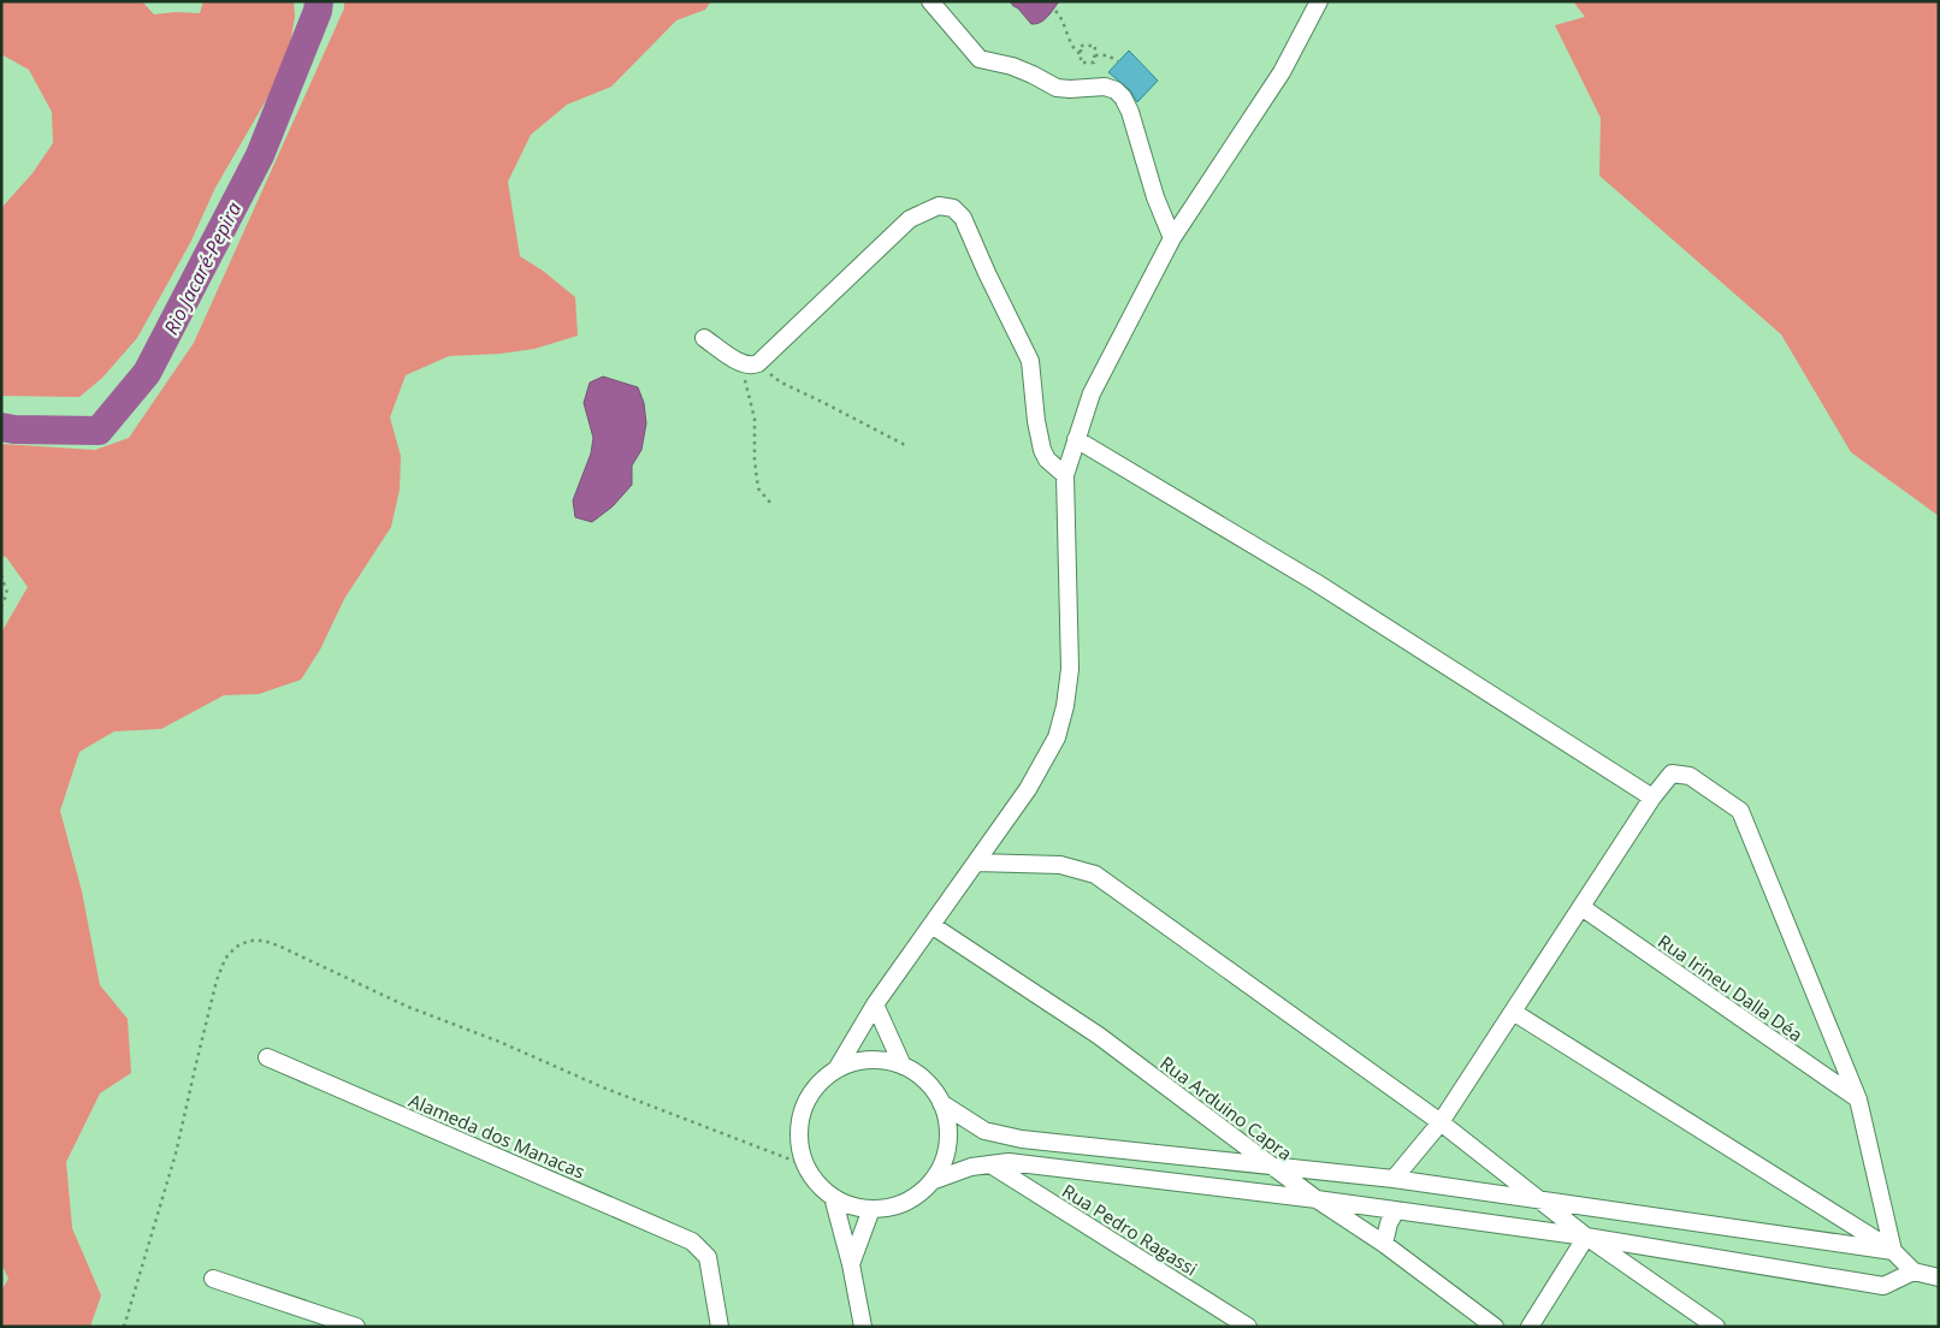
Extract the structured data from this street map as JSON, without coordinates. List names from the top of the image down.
{
  "streets": {
    "street": [
      "Rua Irineu Dalla Déa",
      "Rua Arduino Capra",
      "Alameda dos Manacas",
      "Rua Pedro Ragassi"
    ]
  },
  "water": ["Rio Jacaré-Pepira"]
}
